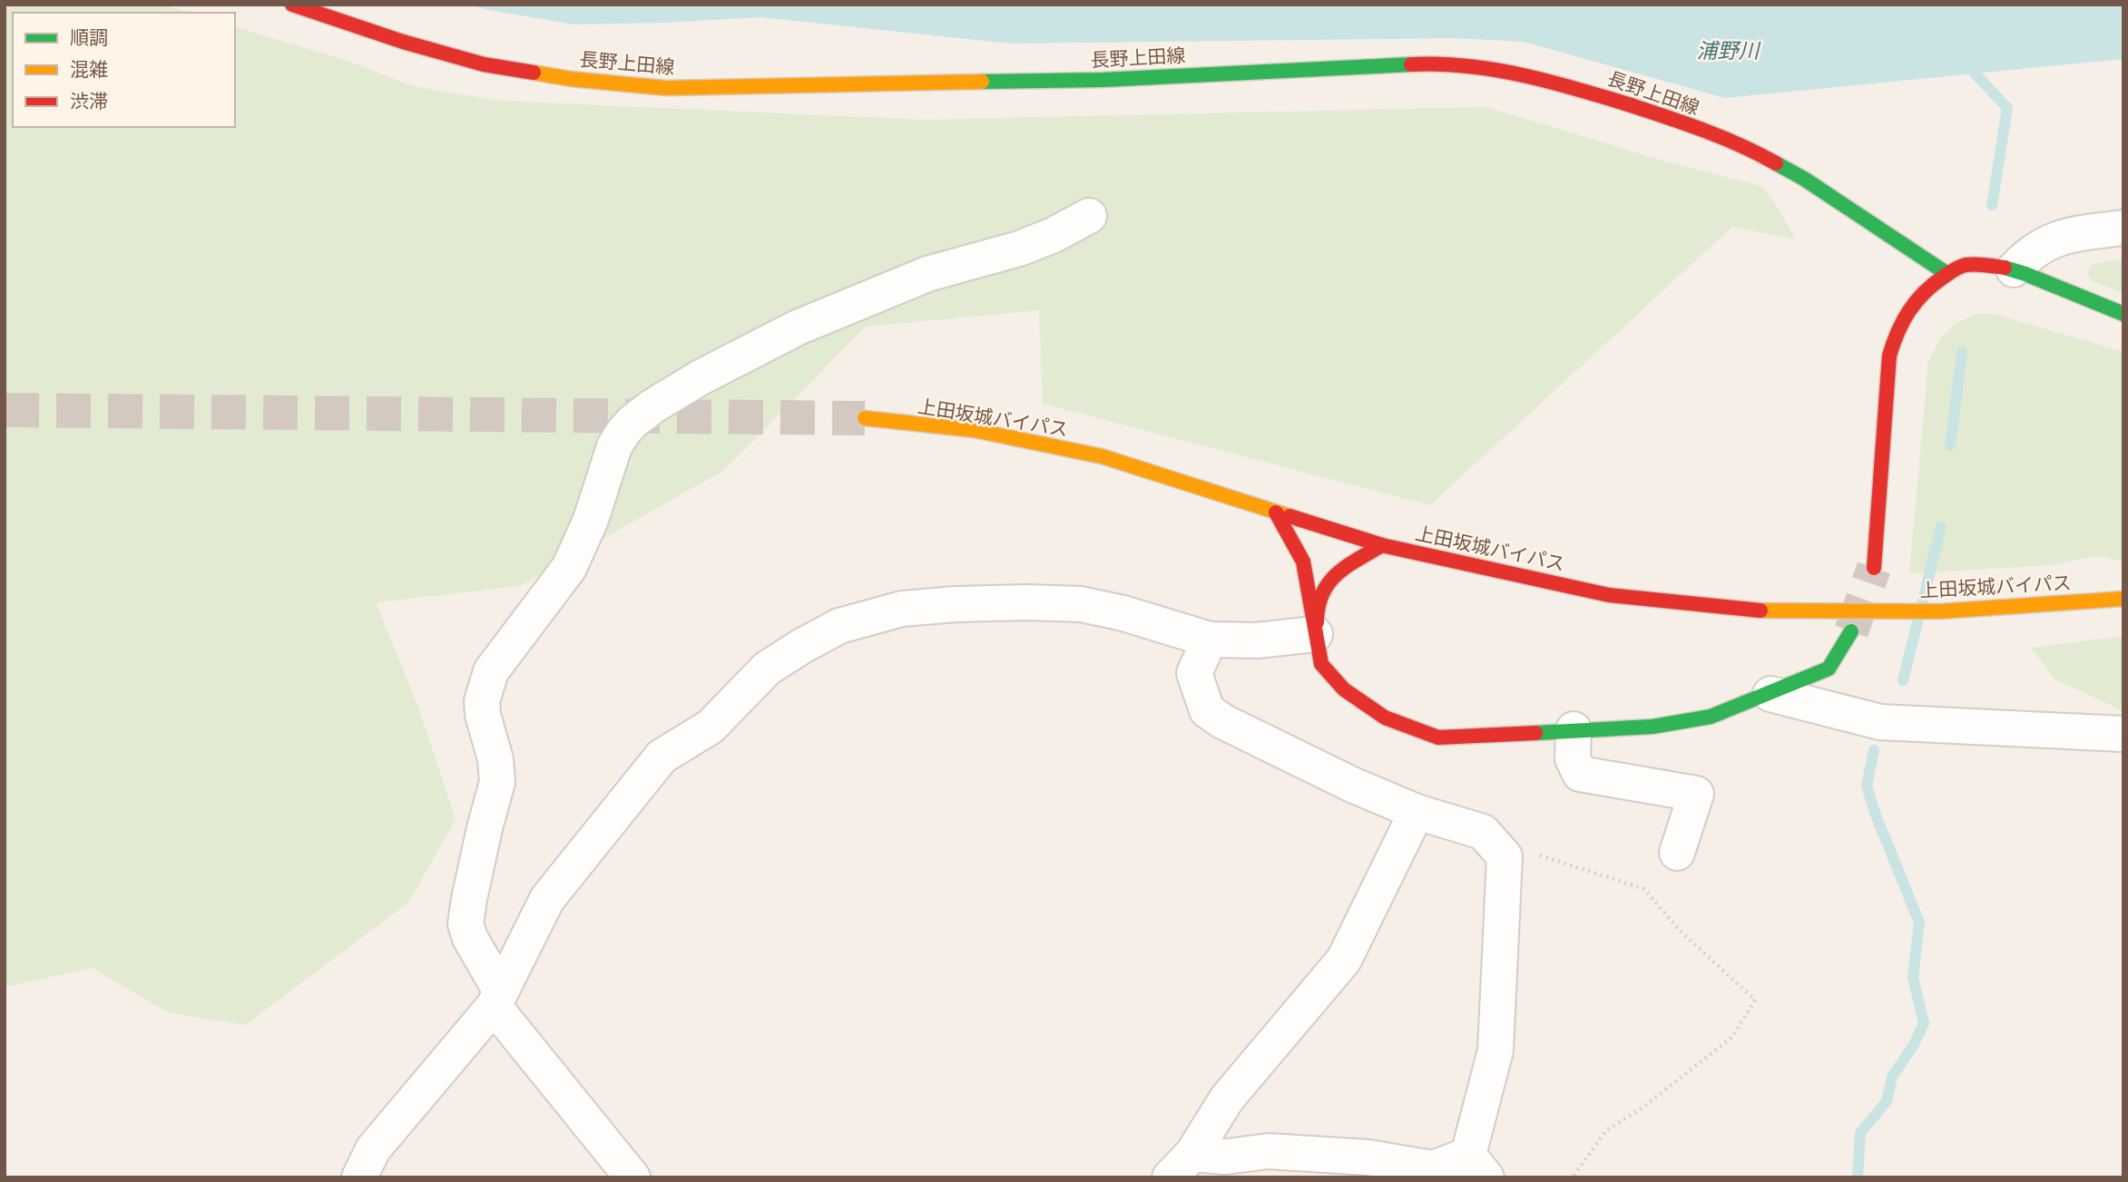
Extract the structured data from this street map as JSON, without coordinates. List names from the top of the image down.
{
  "streets": {
    "main road": ["長野上田線", "上田坂城バイパス"]
  },
  "water": ["浦野川"],
  "legend": ["順調", "混雑", "渋滞"]
}
